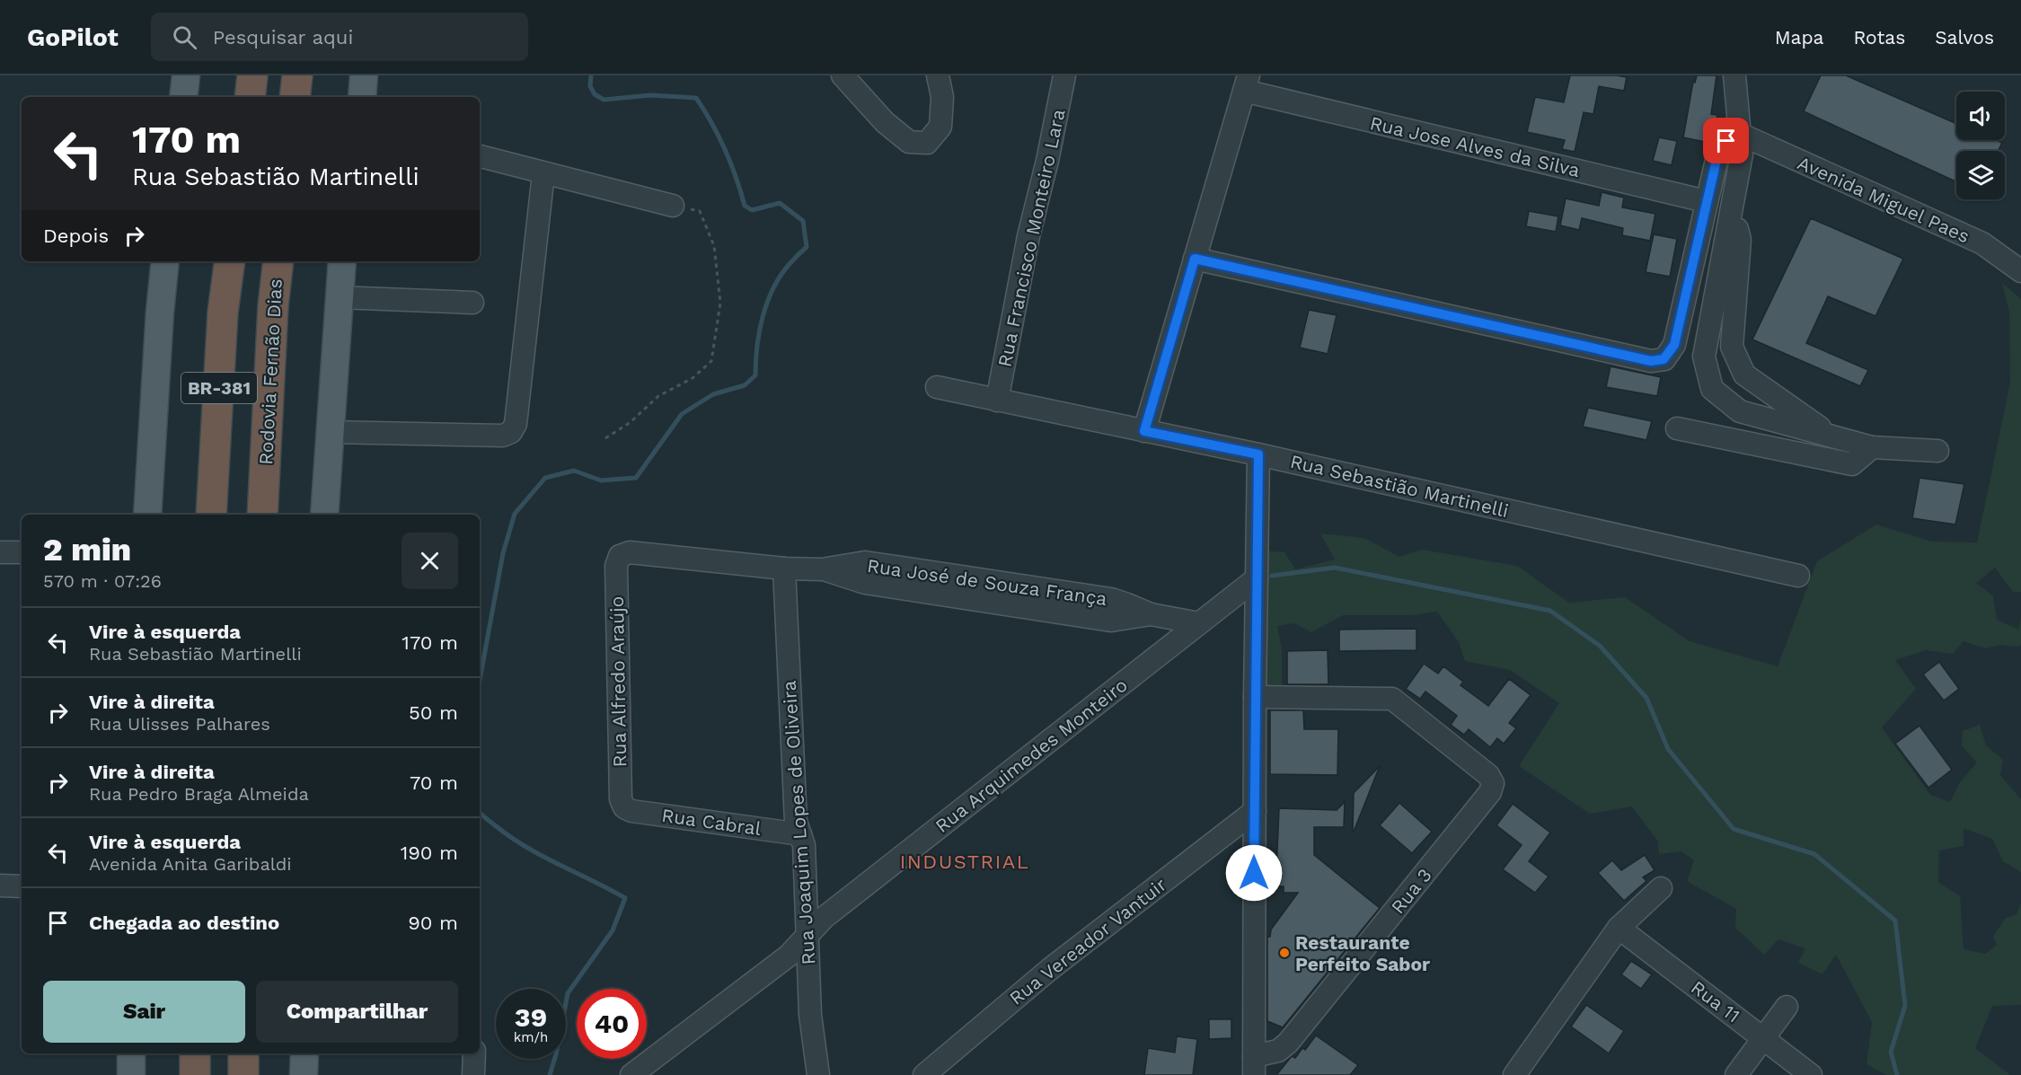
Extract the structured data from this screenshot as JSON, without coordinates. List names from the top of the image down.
{
  "streets": {
    "highway": ["Rodovia Fernão Dias", "BR-381"],
    "street": [
      "Rua Jose Alves da Silva",
      "Avenida Miguel Paes",
      "Rua Francisco Monteiro Lara",
      "Rua Sebastião Martinelli",
      "Rua José de Souza França",
      "Rua Alfredo Araújo",
      "Rua Arquimedes Monteiro",
      "Rua Cabral",
      "Rua Joaquim Lopes de Oliveira",
      "Rua 3",
      "Rua Vereador Vantuir",
      "Rua 11"
    ]
  },
  "crossings": [
    ["Rua Francisco Monteiro Lara", "Rua Sebastião Martinelli"],
    ["Rua José de Souza França", "Rua Alfredo Araújo"],
    ["Rua José de Souza França", "Rua Arquimedes Monteiro"],
    ["Rua José de Souza França", "Rua Joaquim Lopes de Oliveira"],
    ["Rua Alfredo Araújo", "Rua Cabral"],
    ["Rua Arquimedes Monteiro", "Rua Joaquim Lopes de Oliveira"],
    ["Rua Cabral", "Rua Joaquim Lopes de Oliveira"]
  ],
  "districts": ["INDUSTRIAL"],
  "places": ["Restaurante Perfeito Sabor"],
  "page": {
    "header": "GoPilot",
    "search": "Pesquisar aqui",
    "nav": ["Mapa", "Rotas", "Salvos"],
    "turn": ["170 m", "Rua Sebastião Martinelli"],
    "then": "Depois",
    "heading": ["2 min", "570 m · 07:26"],
    "list": [
      {
        "name": "Vire à esquerda",
        "note": "Rua Sebastião Martinelli",
        "value": "170 m"
      },
      {
        "name": "Vire à direita",
        "note": "Rua Ulisses Palhares",
        "value": "50 m"
      },
      {
        "name": "Vire à direita",
        "note": "Rua Pedro Braga Almeida",
        "value": "70 m"
      },
      {
        "name": "Vire à esquerda",
        "note": "Avenida Anita Garibaldi",
        "value": "190 m"
      },
      {
        "name": "Chegada ao destino",
        "value": "90 m"
      }
    ],
    "buttons": ["Sair", "Compartilhar"],
    "speed": "39 km/h",
    "limit": "40"
  }
}
